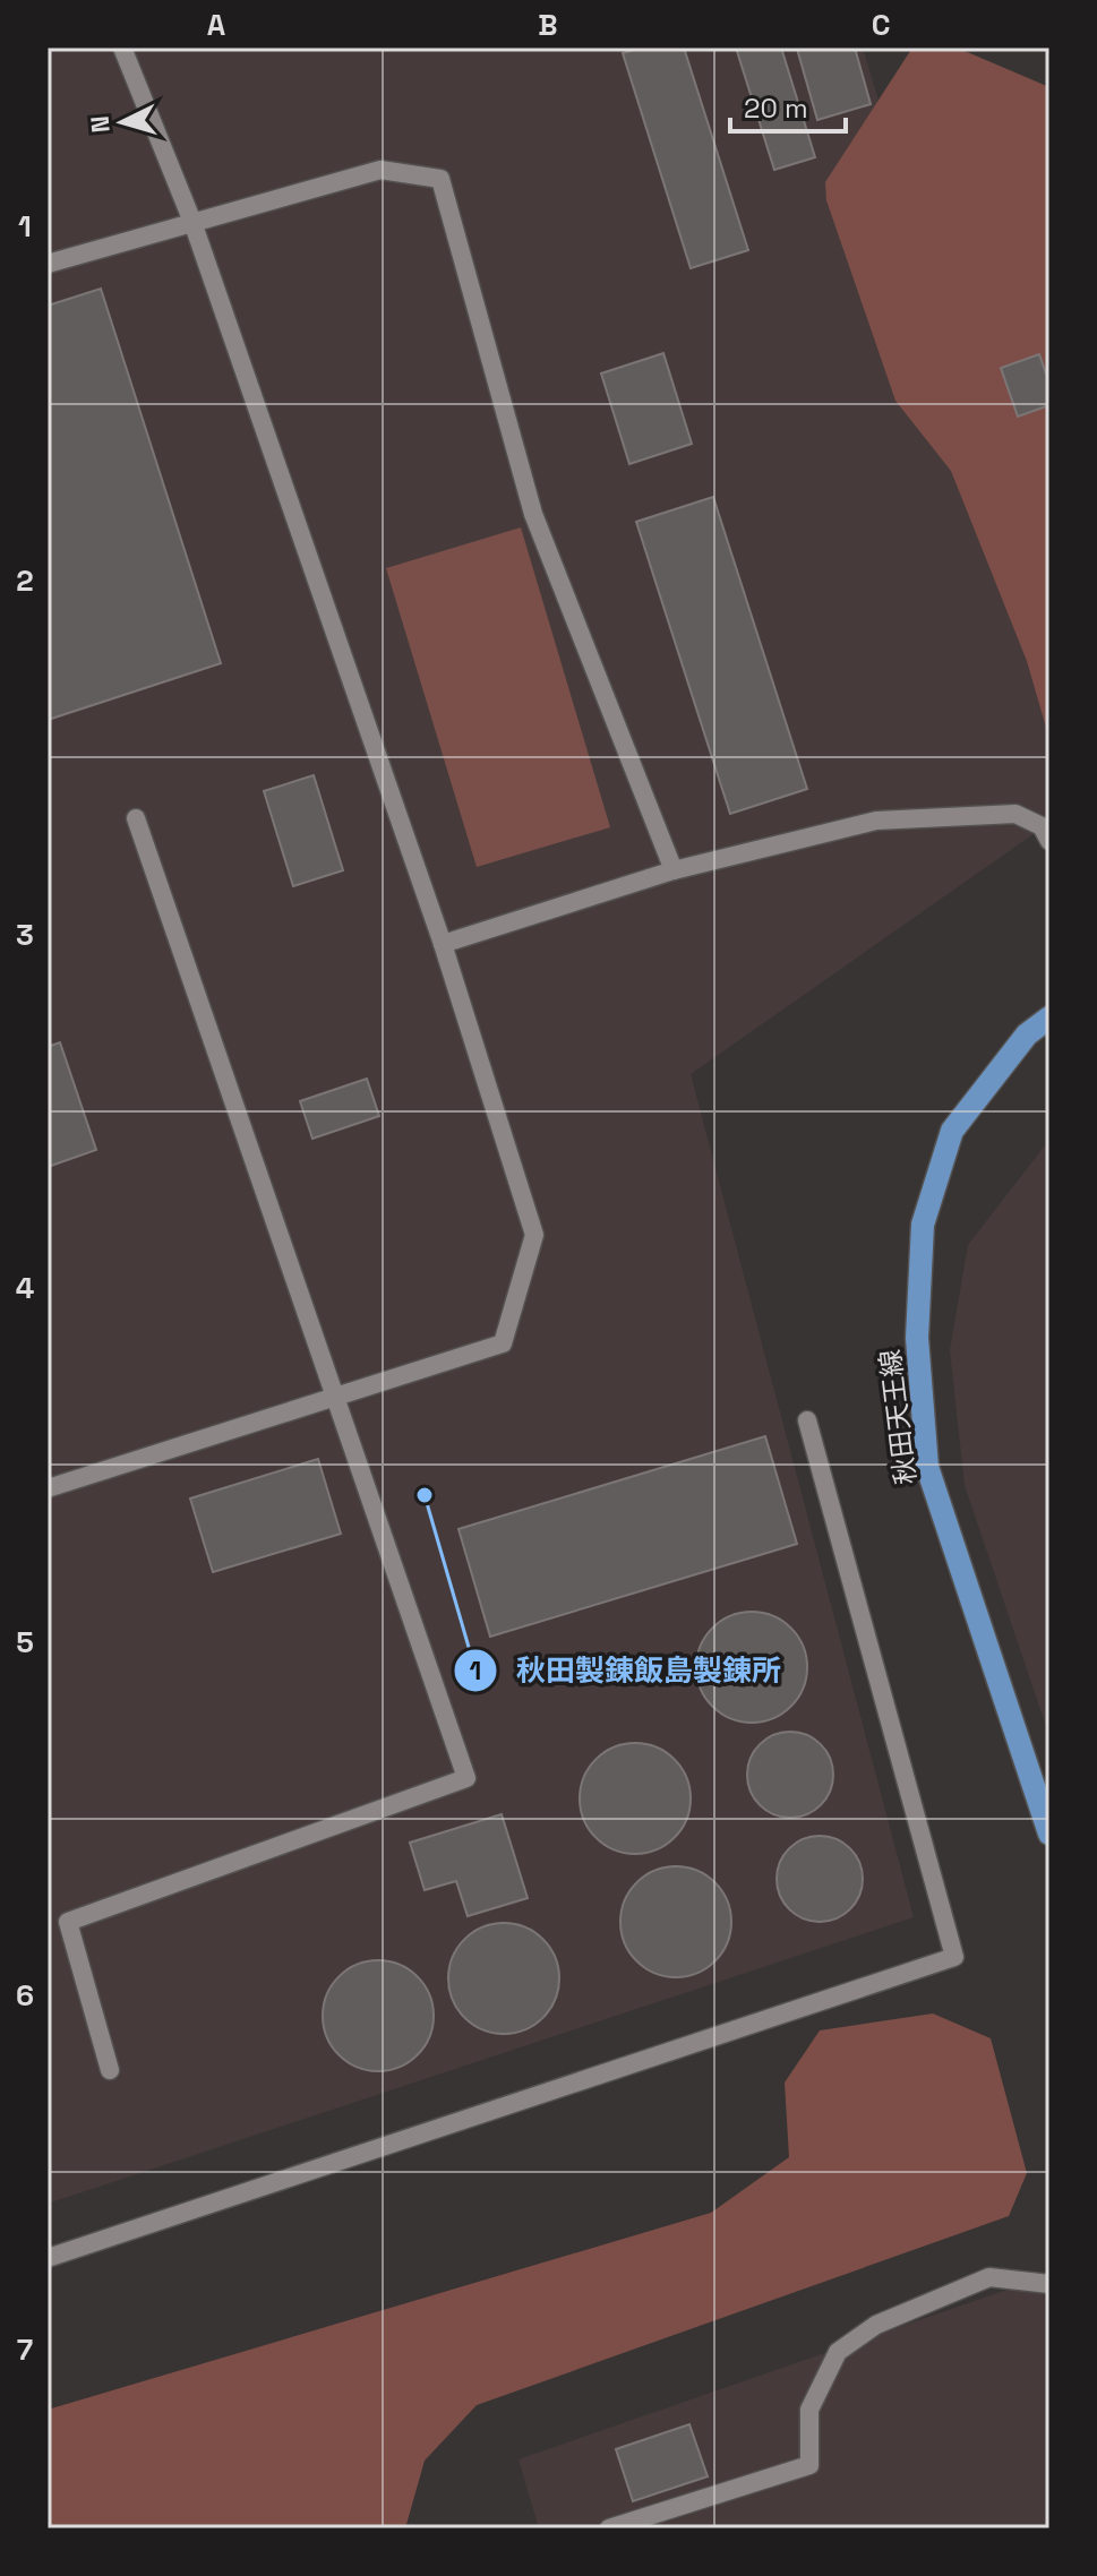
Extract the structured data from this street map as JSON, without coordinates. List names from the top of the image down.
{
  "streets": {
    "main road": ["秋田天王線"]
  },
  "places": ["秋田製錬飯島製錬所"],
  "scale_bar": "20 m",
  "north": "left",
  "grid": {
    "columns": ["A", "B", "C"],
    "rows": [
      "1",
      "2",
      "3",
      "4",
      "5",
      "6",
      "7"
    ]
  }
}
